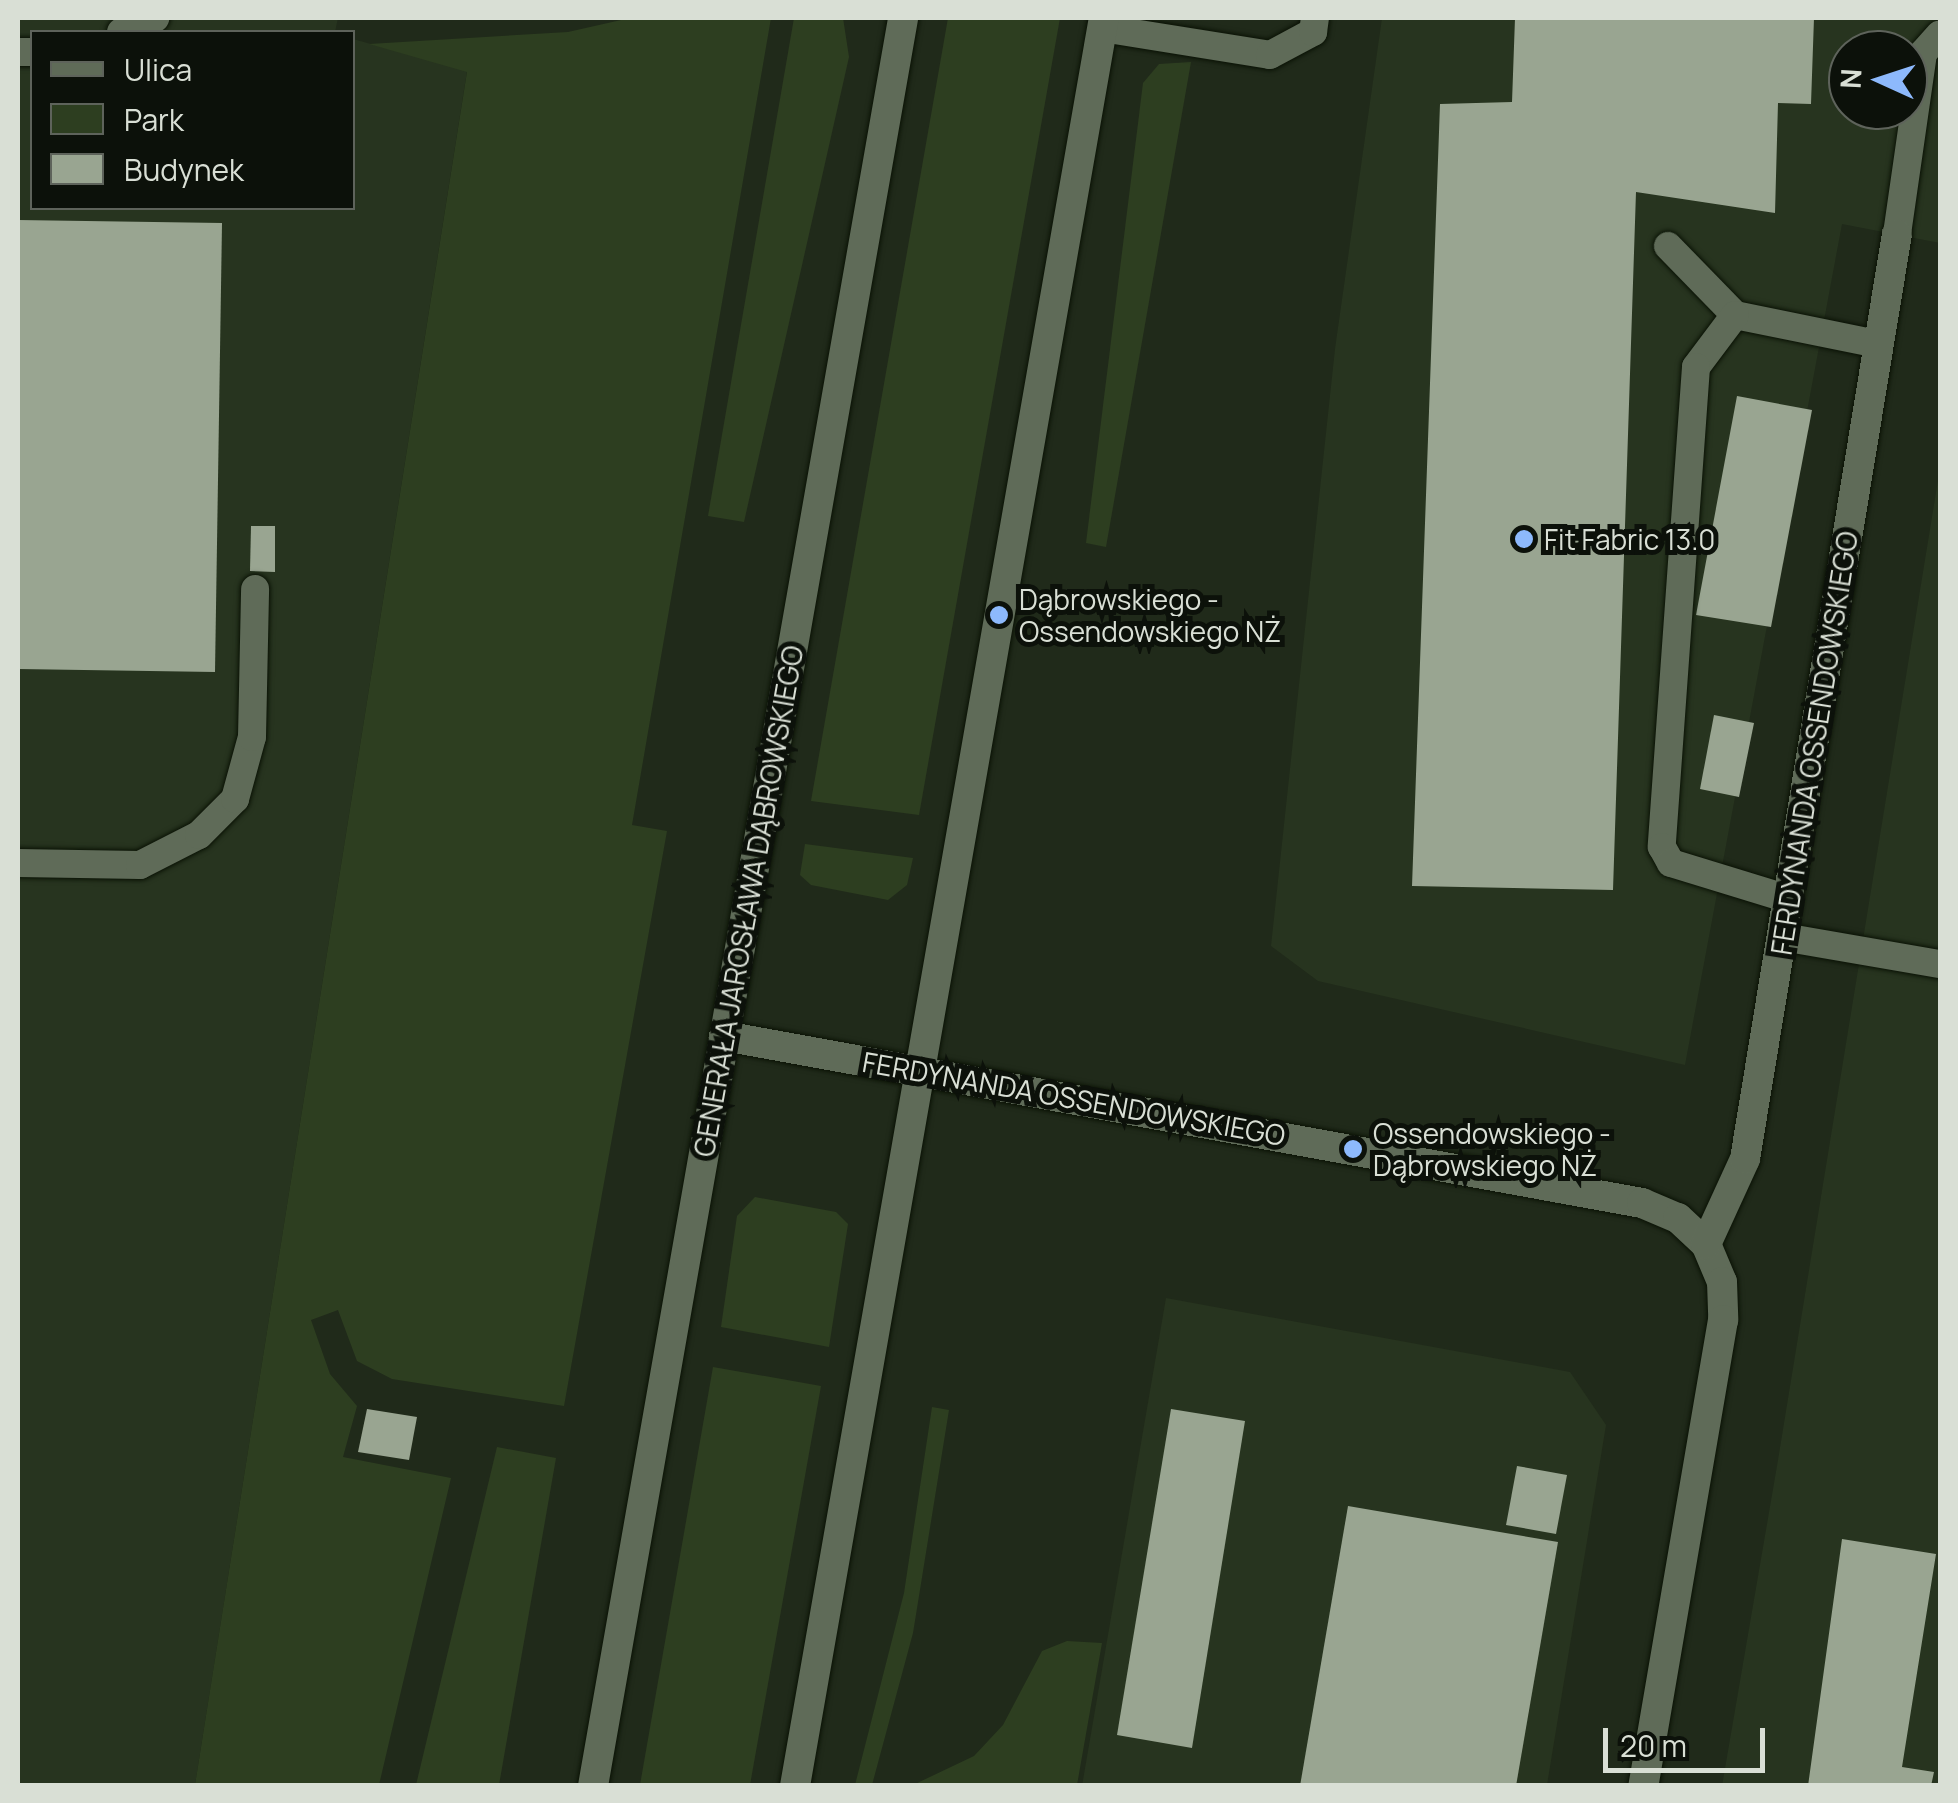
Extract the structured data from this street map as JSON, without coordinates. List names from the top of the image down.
{
  "streets": {
    "main road": ["FERDYNANDA OSSENDOWSKIEGO", "GENERAŁA JAROSŁAWA DĄBROWSKIEGO"]
  },
  "crossings": [
    ["FERDYNANDA OSSENDOWSKIEGO", "GENERAŁA JAROSŁAWA DĄBROWSKIEGO"]
  ],
  "places": ["Fit Fabric 13.0", "Dąbrowskiego - Ossendowskiego NŻ", "Ossendowskiego - Dąbrowskiego NŻ"],
  "legend": ["Ulica", "Park", "Budynek"],
  "scale_bar": "20 m",
  "north": "left"
}
